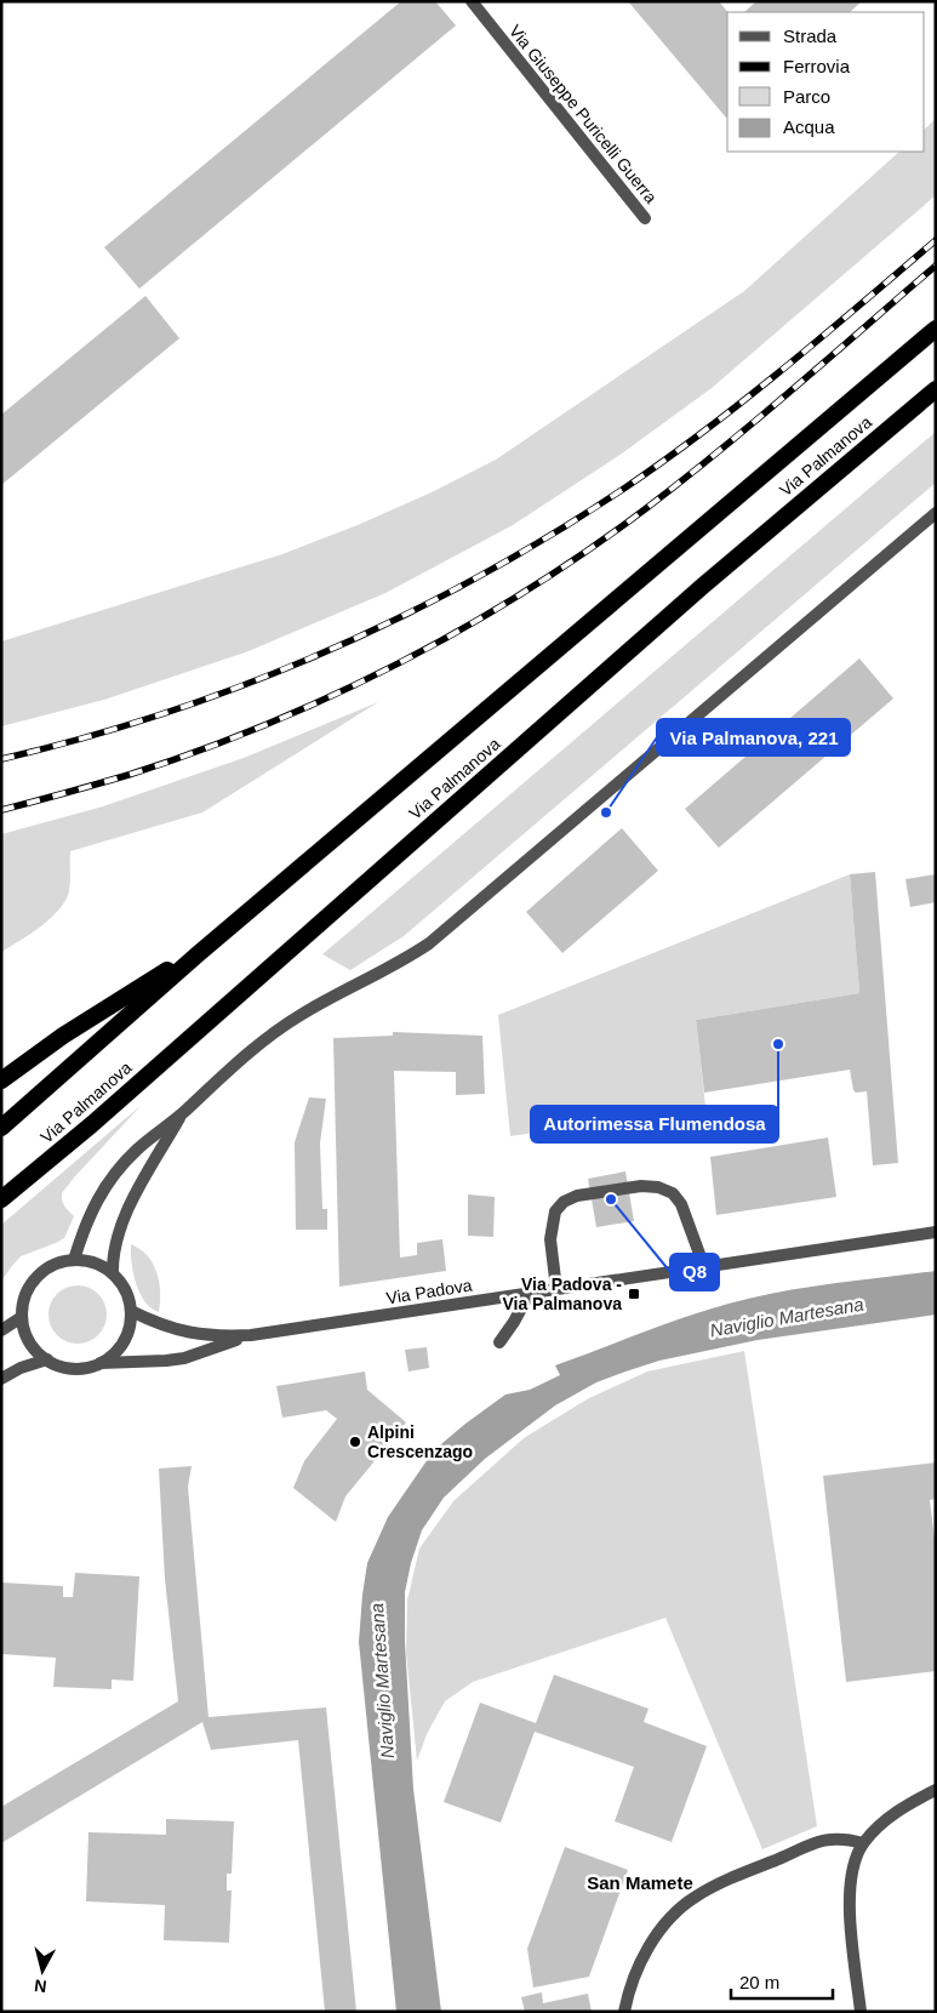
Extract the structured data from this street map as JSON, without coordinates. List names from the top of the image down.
{
  "streets": {
    "highway": ["Via Palmanova"],
    "street": ["Via Giuseppe Puricelli Guerra", "Via Padova"]
  },
  "districts": ["San Mamete"],
  "water": ["Naviglio Martesana"],
  "places": {
    "other": [
      "Via Palmanova, 221",
      "Autorimessa Flumendosa",
      "Q8",
      "Alpini Crescenzago"
    ],
    "transit": ["Via Padova - Via Palmanova"]
  },
  "legend": [
    "Strada",
    "Ferrovia",
    "Parco",
    "Acqua"
  ],
  "scale_bar": "20 m",
  "north": "bottom"
}
